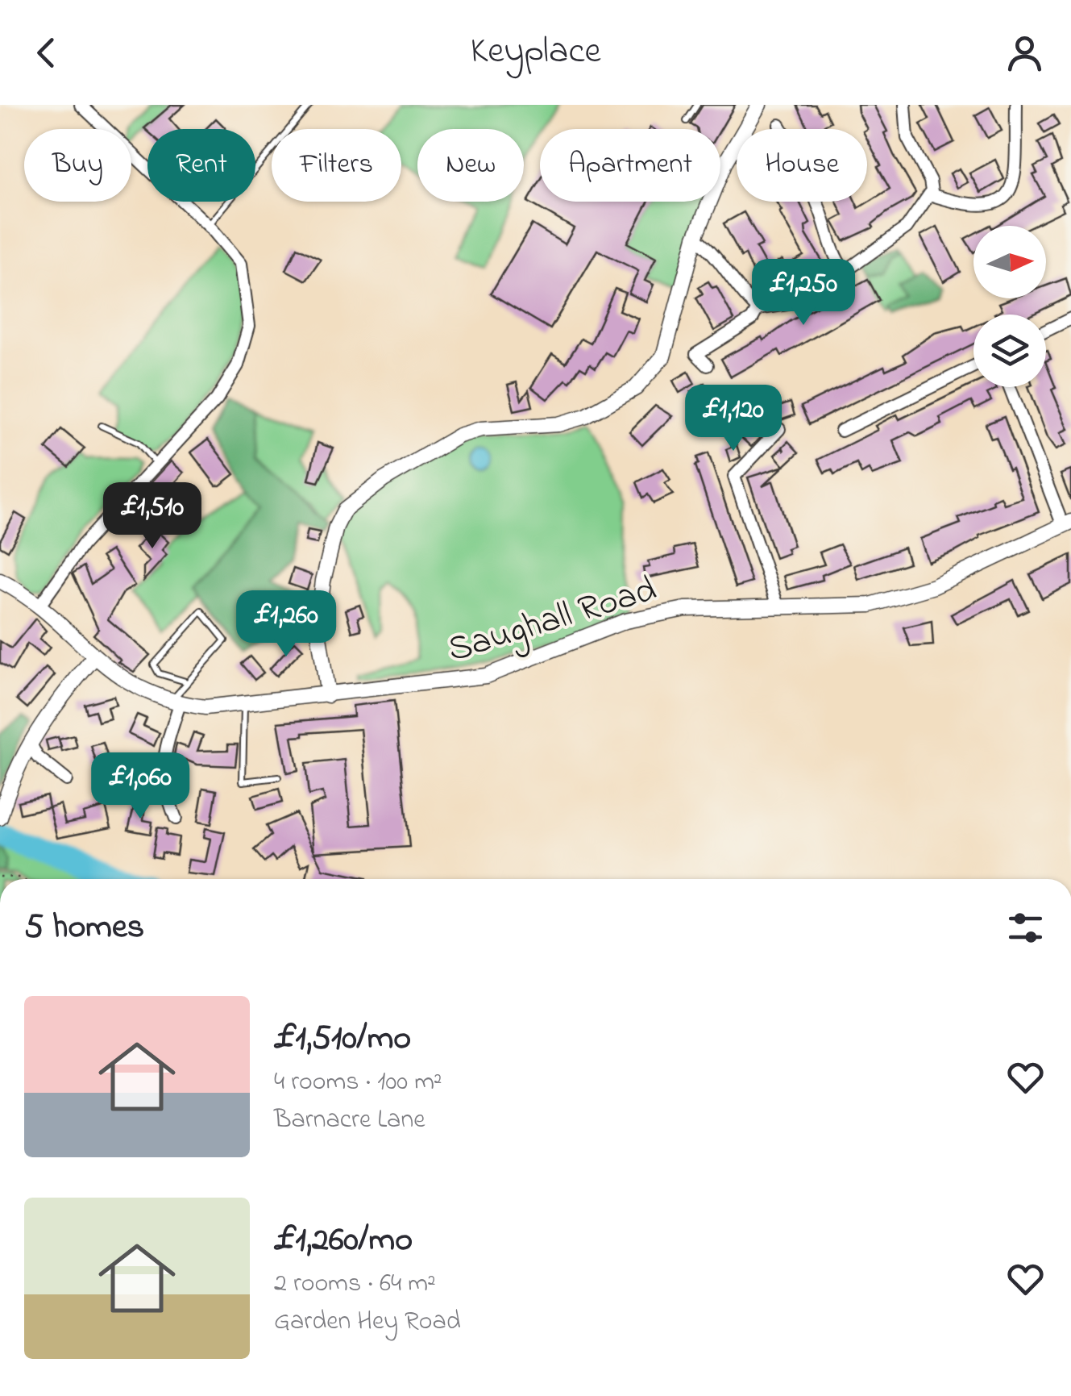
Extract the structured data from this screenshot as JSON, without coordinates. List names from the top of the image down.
{
  "streets": {
    "street": ["Saughall Road"]
  },
  "north": "right",
  "page": {
    "header": "Keyplace",
    "chip": [
      "Buy",
      "Rent",
      "Filters",
      "New",
      "Apartment",
      "House"
    ],
    "price": [
      "£1,250",
      "£1,120",
      "£1,510",
      "£1,260",
      "£1,060"
    ],
    "heading": "5 homes",
    "list": [
      {
        "name": "£1,510/mo",
        "note": "4 rooms · 100 m² · Barnacre Lane"
      },
      {
        "name": "£1,260/mo",
        "note": "2 rooms · 64 m² · Garden Hey Road"
      }
    ]
  }
}
